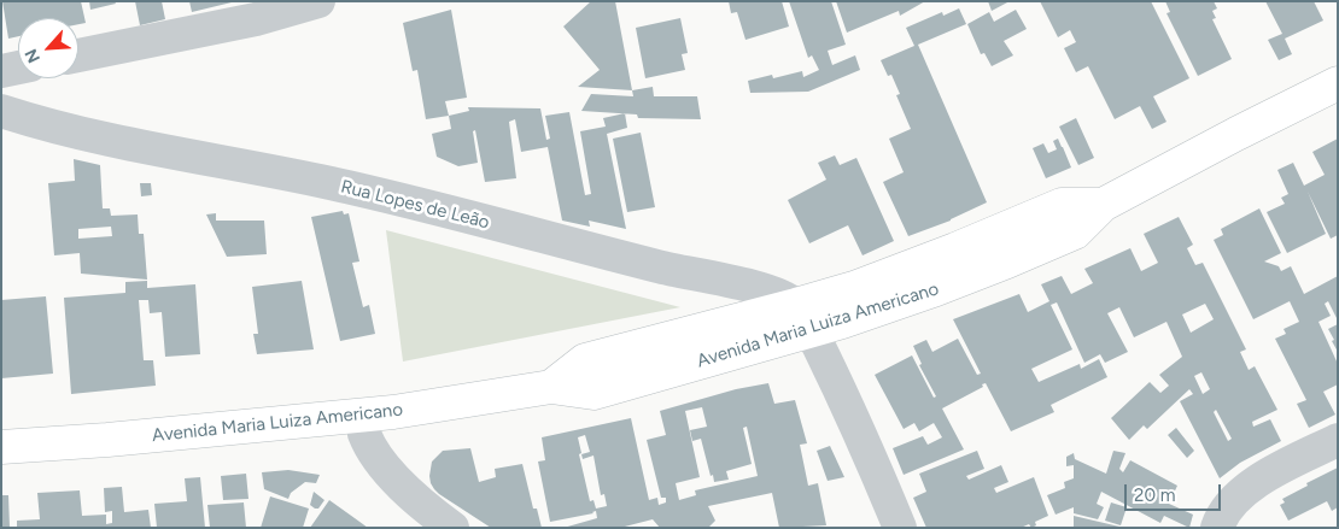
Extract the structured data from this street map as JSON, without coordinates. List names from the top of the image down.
{
  "streets": {
    "main road": ["Avenida Maria Luiza Americano"],
    "street": ["Rua Lopes de Leão"]
  },
  "crossings": [
    ["Rua Lopes de Leão", "Avenida Maria Luiza Americano"]
  ],
  "scale_bar": "20 m",
  "north": "bottom left"
}
